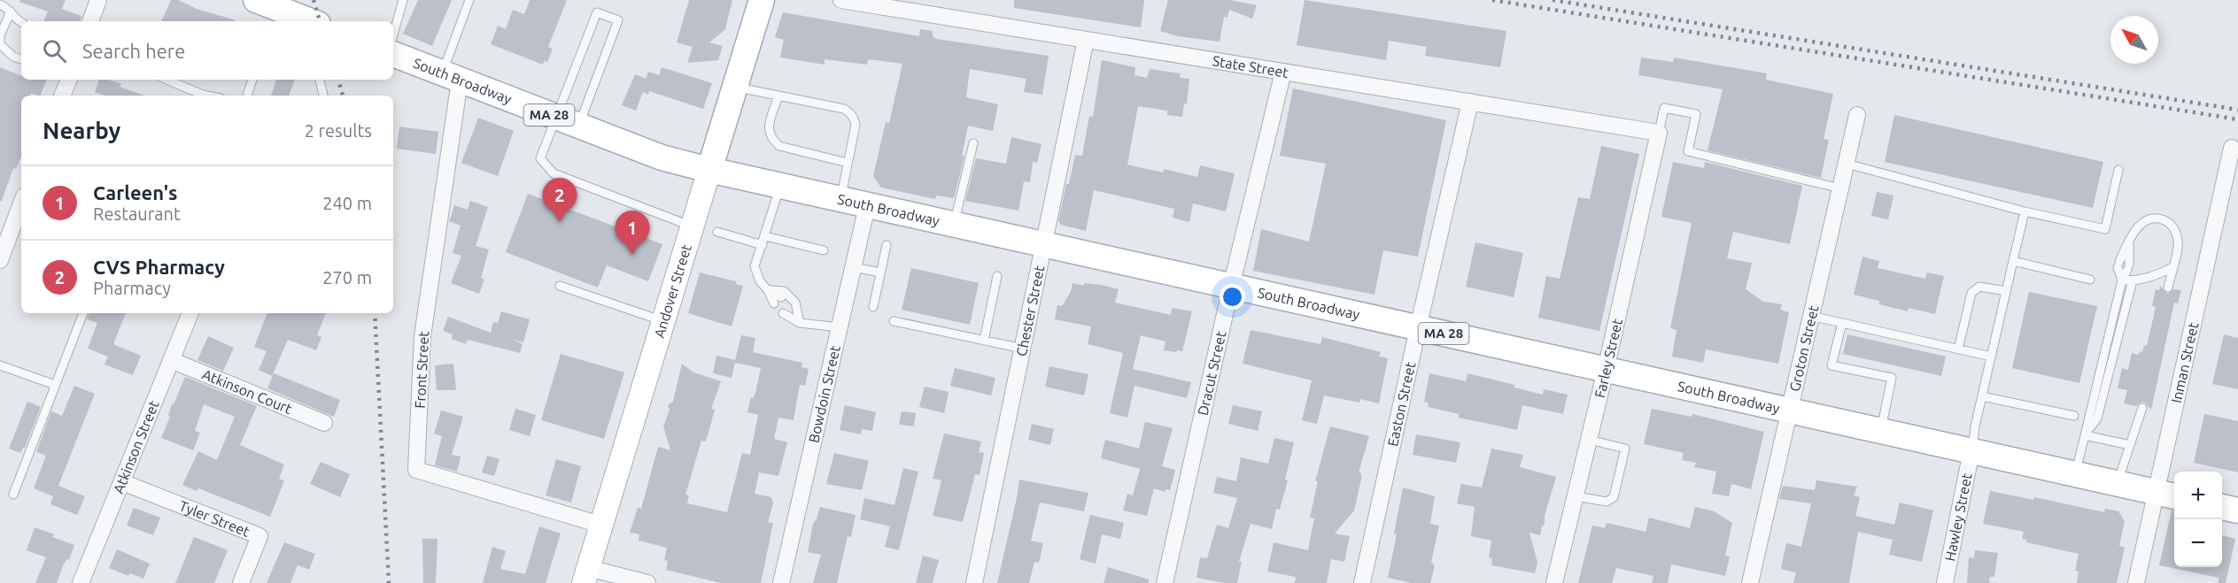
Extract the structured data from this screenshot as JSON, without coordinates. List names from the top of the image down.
{
  "streets": {
    "main road": ["South Broadway", "MA 28", "Andover Street"],
    "street": [
      "State Street",
      "Chester Street",
      "Groton Street",
      "Farley Street",
      "Inman Street",
      "Front Street",
      "Dracut Street",
      "Atkinson Court",
      "Bowdoin Street",
      "Easton Street",
      "Atkinson Street",
      "Hawley Street",
      "Tyler Street"
    ]
  },
  "crossings": [
    ["State Street", "Chester Street"],
    ["State Street", "Farley Street"],
    ["State Street", "Dracut Street"],
    ["State Street", "Easton Street"],
    ["South Broadway", "Andover Street"],
    ["South Broadway", "Chester Street"],
    ["South Broadway", "Groton Street"],
    ["South Broadway", "Farley Street"],
    ["South Broadway", "Inman Street"],
    ["South Broadway", "Front Street"],
    ["South Broadway", "Dracut Street"],
    ["South Broadway", "Bowdoin Street"],
    ["South Broadway", "Easton Street"],
    ["South Broadway", "Hawley Street"],
    ["Andover Street", "Front Street"],
    ["Atkinson Court", "Atkinson Street"],
    ["Atkinson Street", "Tyler Street"]
  ],
  "north": "top left",
  "page": {
    "search": "Search here",
    "heading": ["Nearby", "2 results"],
    "list": [
      {
        "mark": "1",
        "name": "Carleen's",
        "note": "Restaurant",
        "value": "240 m"
      },
      {
        "mark": "2",
        "name": "CVS Pharmacy",
        "note": "Pharmacy",
        "value": "270 m"
      }
    ],
    "pins": ["2", "1"],
    "map_buttons": ["+", "−"]
  }
}
